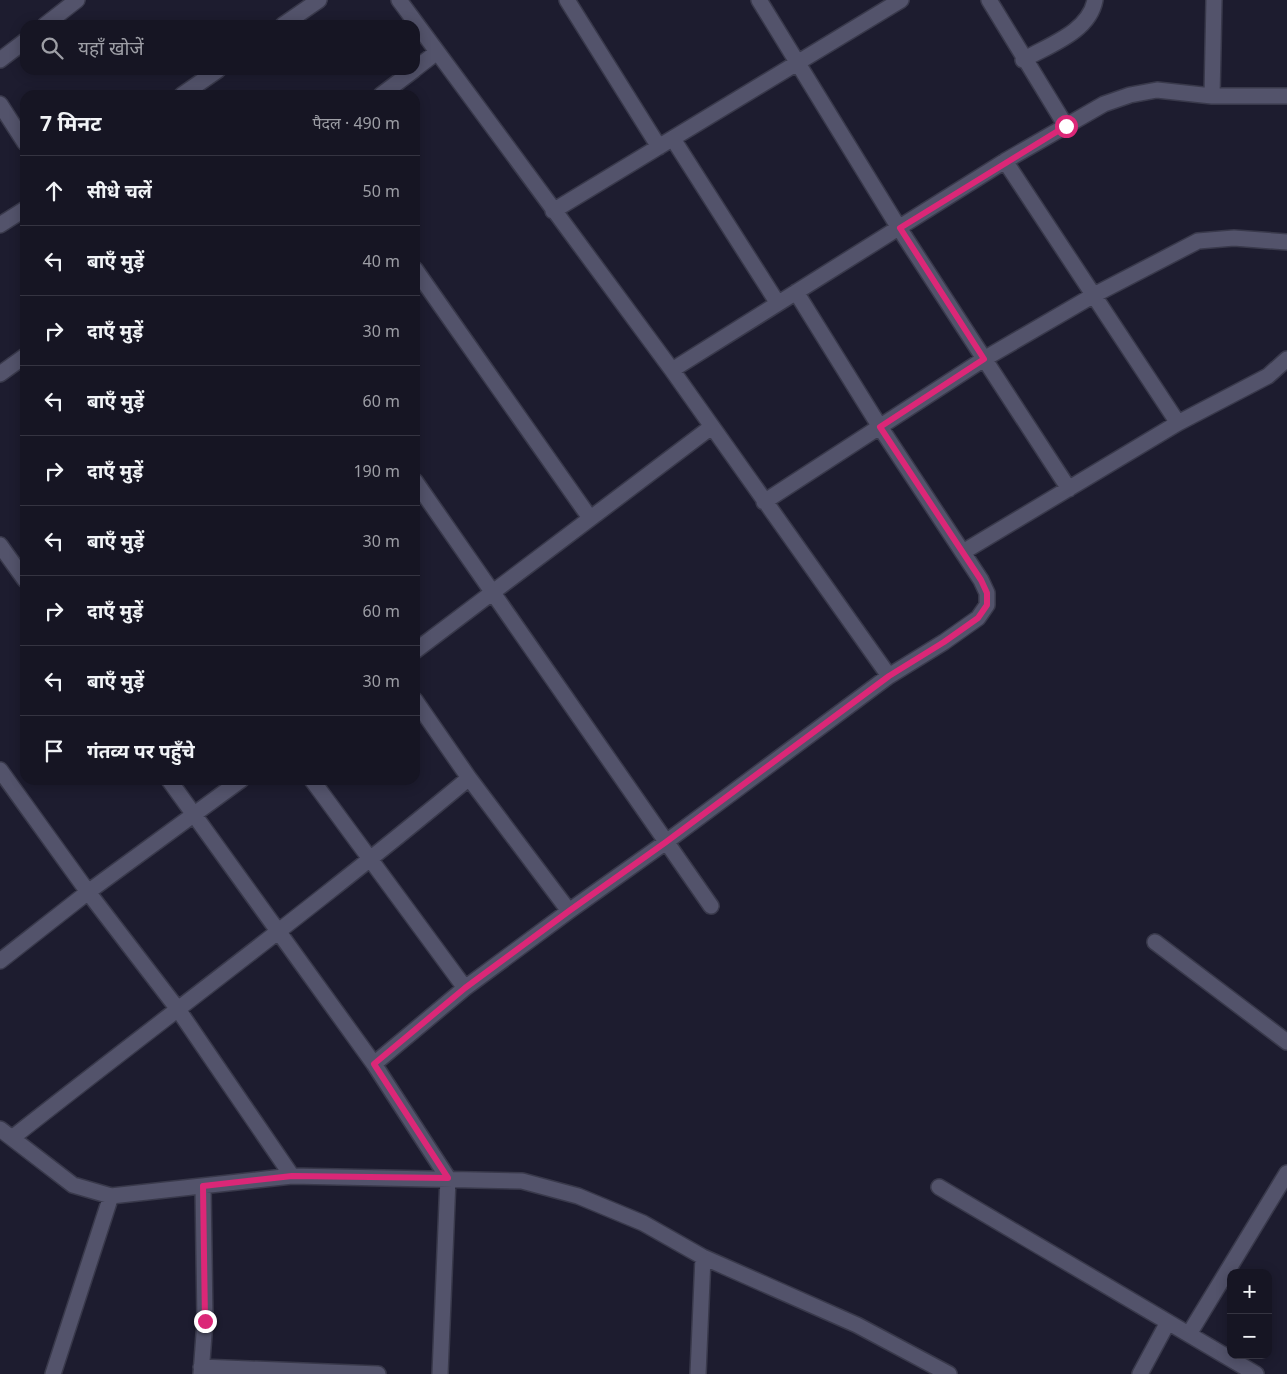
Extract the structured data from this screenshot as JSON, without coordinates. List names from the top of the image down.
{
  "page": {
    "search": "यहाँ खोजें",
    "heading": ["7 मिनट", "पैदल · 490 m"],
    "list": [
      ["सीधे चलें", "50 m"],
      ["बाएँ मुड़ें", "40 m"],
      ["दाएँ मुड़ें", "30 m"],
      ["बाएँ मुड़ें", "60 m"],
      ["दाएँ मुड़ें", "190 m"],
      ["बाएँ मुड़ें", "30 m"],
      ["दाएँ मुड़ें", "60 m"],
      ["बाएँ मुड़ें", "30 m"],
      "गंतव्य पर पहुँचे"
    ],
    "map_buttons": ["+", "−"]
  }
}
